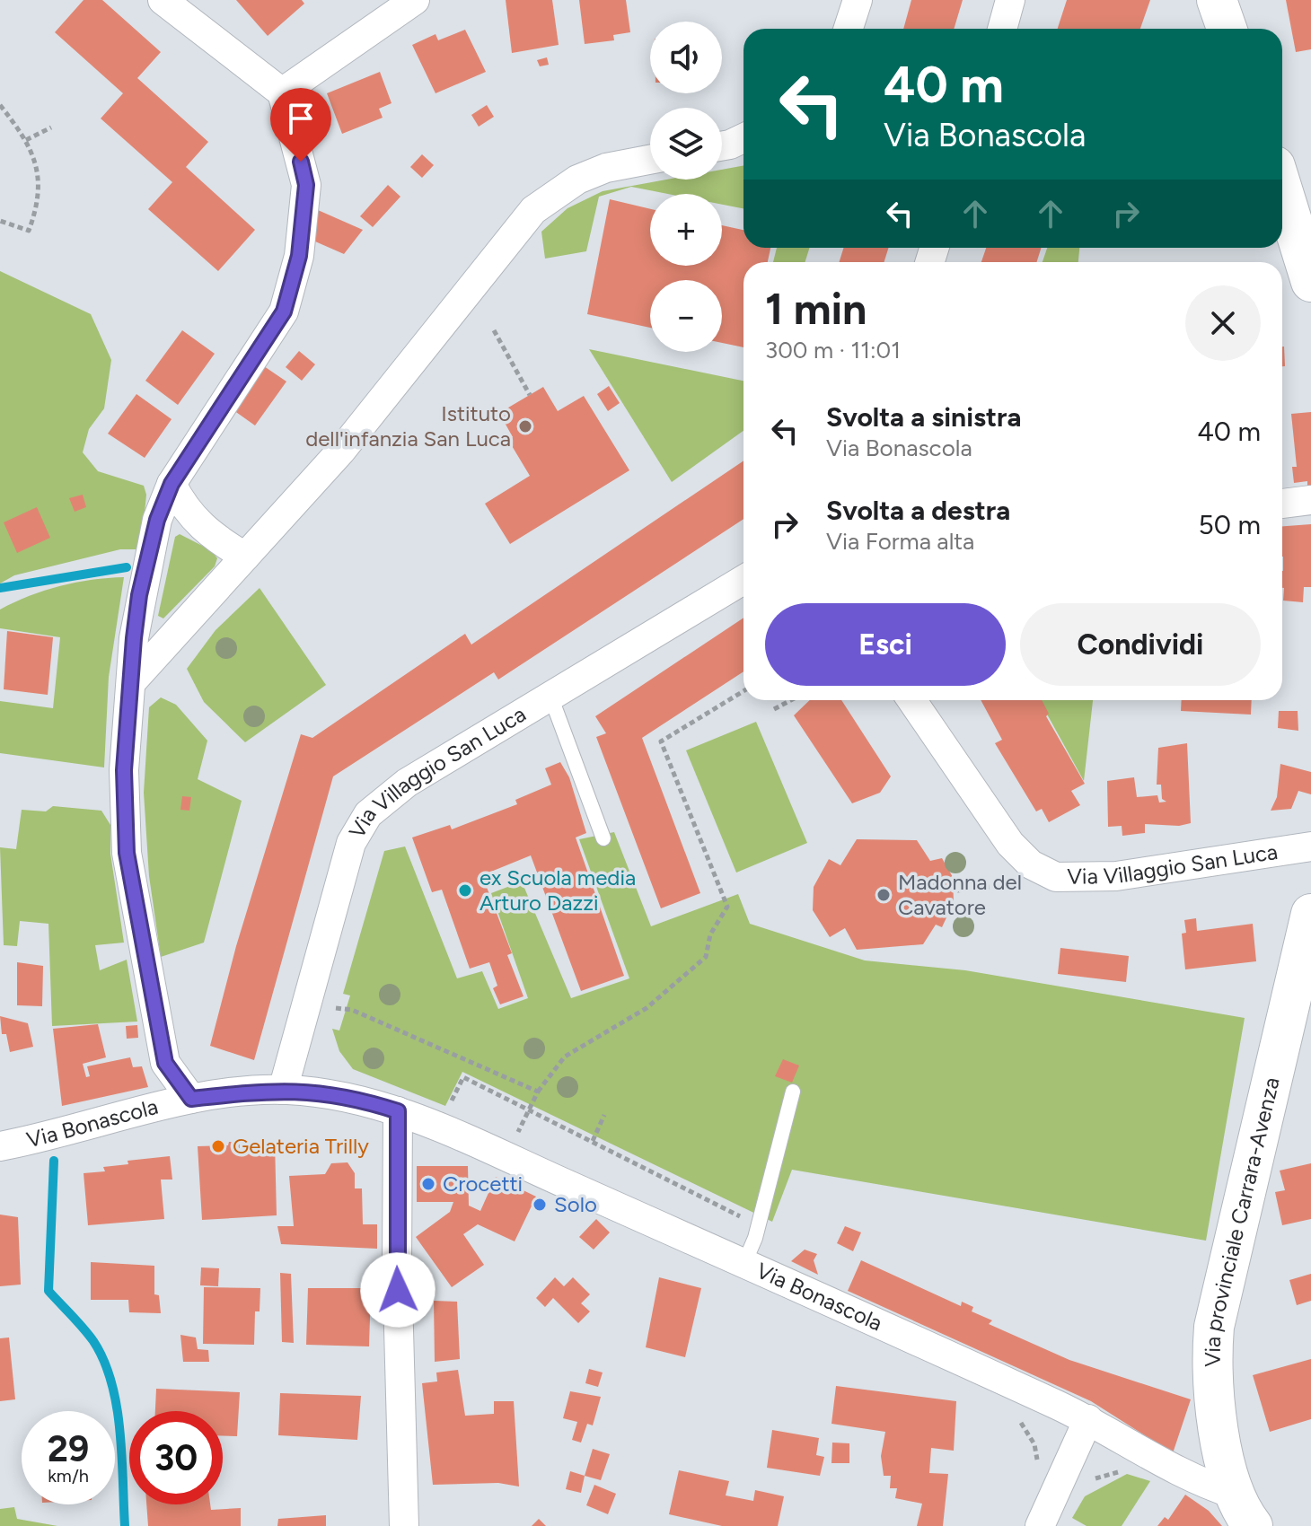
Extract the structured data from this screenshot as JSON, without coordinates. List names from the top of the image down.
{
  "streets": {
    "main road": ["Via provinciale Carrara-Avenza"],
    "street": ["Via Villaggio San Luca", "Via Bonascola"]
  },
  "crossings": [
    ["Via Villaggio San Luca", "Via Bonascola"],
    ["Via Bonascola", "Via provinciale Carrara-Avenza"]
  ],
  "places": [
    "Istituto dell'infanzia San Luca",
    "ex Scuola media Arturo Dazzi",
    "Madonna del Cavatore",
    "Gelateria Trilly",
    "Crocetti",
    "Solo"
  ],
  "page": {
    "map_buttons": ["+", "−"],
    "turn": ["40 m", "Via Bonascola"],
    "heading": ["1 min", "300 m · 11:01"],
    "list": [
      {
        "name": "Svolta a sinistra",
        "note": "Via Bonascola",
        "value": "40 m"
      },
      {
        "name": "Svolta a destra",
        "note": "Via Forma alta",
        "value": "50 m"
      }
    ],
    "buttons": ["Esci", "Condividi"],
    "speed": "29 km/h",
    "limit": "30"
  }
}
